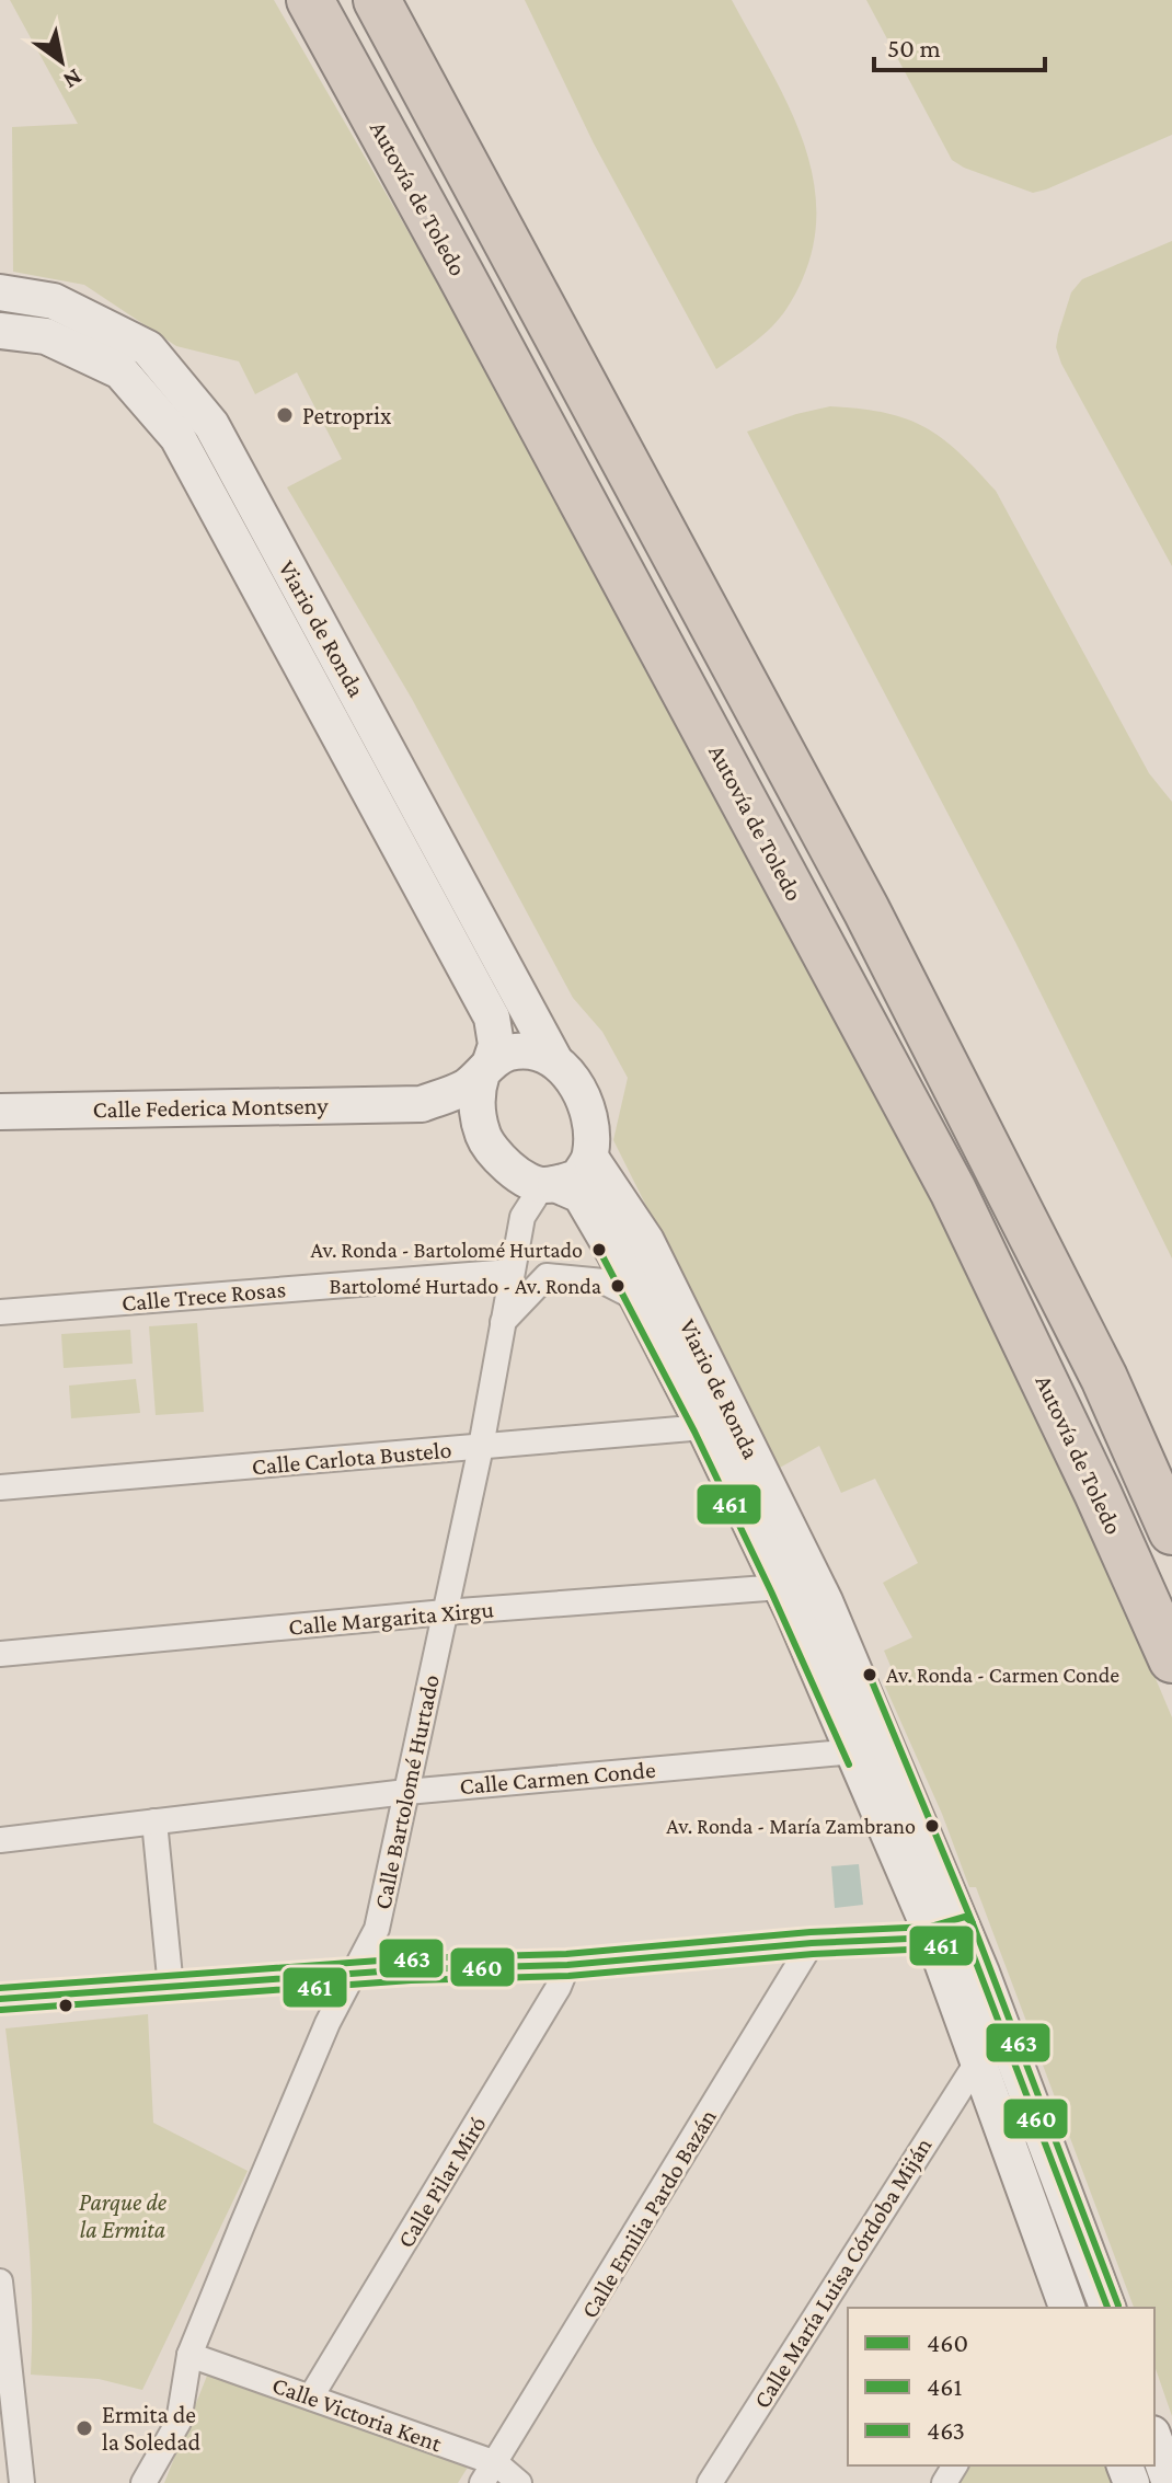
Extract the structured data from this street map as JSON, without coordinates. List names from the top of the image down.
{
  "streets": {
    "highway": ["Autovía de Toledo"],
    "main road": ["Viario de Ronda", "Calle Federica Montseny"],
    "street": [
      "Calle Trece Rosas",
      "Calle Carlota Bustelo",
      "Calle Margarita Xirgu",
      "Calle Carmen Conde",
      "Calle Bartolomé Hurtado",
      "Calle Pilar Miró",
      "Calle Emilia Pardo Bazán",
      "Calle María Luisa Córdoba Miján",
      "Calle Victoria Kent"
    ]
  },
  "crossings": [
    ["Viario de Ronda", "Calle Federica Montseny"],
    ["Viario de Ronda", "Calle Carlota Bustelo"],
    ["Viario de Ronda", "Calle Margarita Xirgu"],
    ["Viario de Ronda", "Calle Carmen Conde"],
    ["Viario de Ronda", "Calle Bartolomé Hurtado"],
    ["Viario de Ronda", "Calle María Luisa Córdoba Miján"],
    ["Calle Federica Montseny", "Calle Bartolomé Hurtado"],
    ["Calle Trece Rosas", "Calle Bartolomé Hurtado"],
    ["Calle Carlota Bustelo", "Calle Bartolomé Hurtado"],
    ["Calle Margarita Xirgu", "Calle Bartolomé Hurtado"],
    ["Calle Carmen Conde", "Calle Bartolomé Hurtado"],
    ["Calle Bartolomé Hurtado", "Calle Victoria Kent"],
    ["Calle Pilar Miró", "Calle Victoria Kent"],
    ["Calle Emilia Pardo Bazán", "Calle Victoria Kent"]
  ],
  "parks": ["Parque de la Ermita"],
  "places": [
    "Petroprix",
    "Av. Ronda - Bartolomé Hurtado",
    "Bartolomé Hurtado - Av. Ronda",
    "Av. Ronda - Carmen Conde",
    "Av. Ronda - María Zambrano",
    "Ermita de la Soledad"
  ],
  "lines": ["transit line 461", "transit line 463", "transit line 460"],
  "legend": ["460", "461", "463"],
  "scale_bar": "50 m",
  "north": "bottom right"
}
